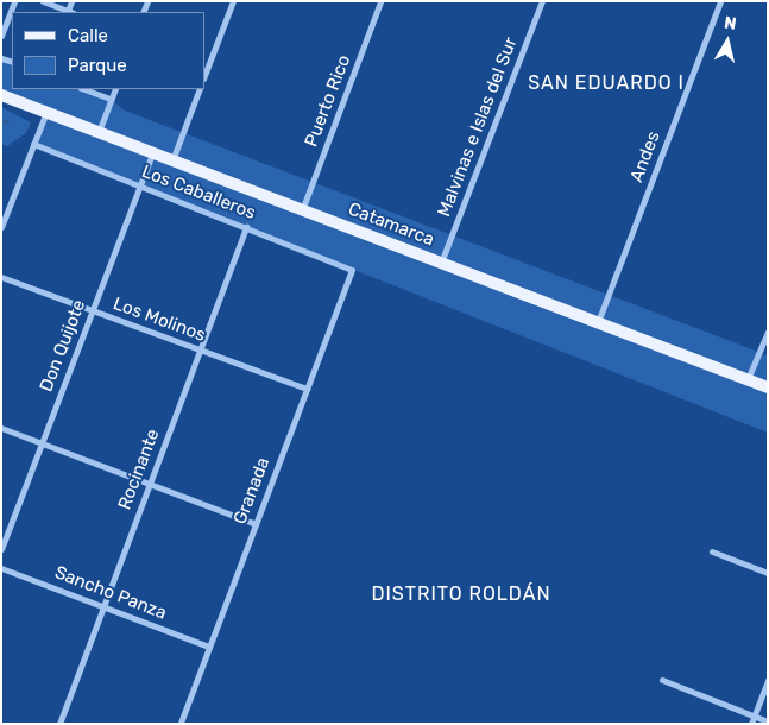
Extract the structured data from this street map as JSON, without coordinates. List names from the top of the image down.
{
  "streets": {
    "main road": ["Catamarca"],
    "street": [
      "Puerto Rico",
      "Malvinas e Islas del Sur",
      "Andes",
      "Los Caballeros",
      "Los Molinos",
      "Don Quijote",
      "Rocinante",
      "Granada",
      "Sancho Panza"
    ]
  },
  "crossings": [
    ["Puerto Rico", "Catamarca"],
    ["Malvinas e Islas del Sur", "Catamarca"],
    ["Andes", "Catamarca"],
    ["Los Caballeros", "Don Quijote"],
    ["Los Caballeros", "Rocinante"],
    ["Los Caballeros", "Granada"],
    ["Catamarca", "Don Quijote"],
    ["Los Molinos", "Don Quijote"],
    ["Los Molinos", "Rocinante"],
    ["Los Molinos", "Granada"],
    ["Rocinante", "Sancho Panza"],
    ["Granada", "Sancho Panza"]
  ],
  "districts": ["SAN EDUARDO I", "DISTRITO ROLDÁN"],
  "legend": ["Calle", "Parque"],
  "north": "top"
}
